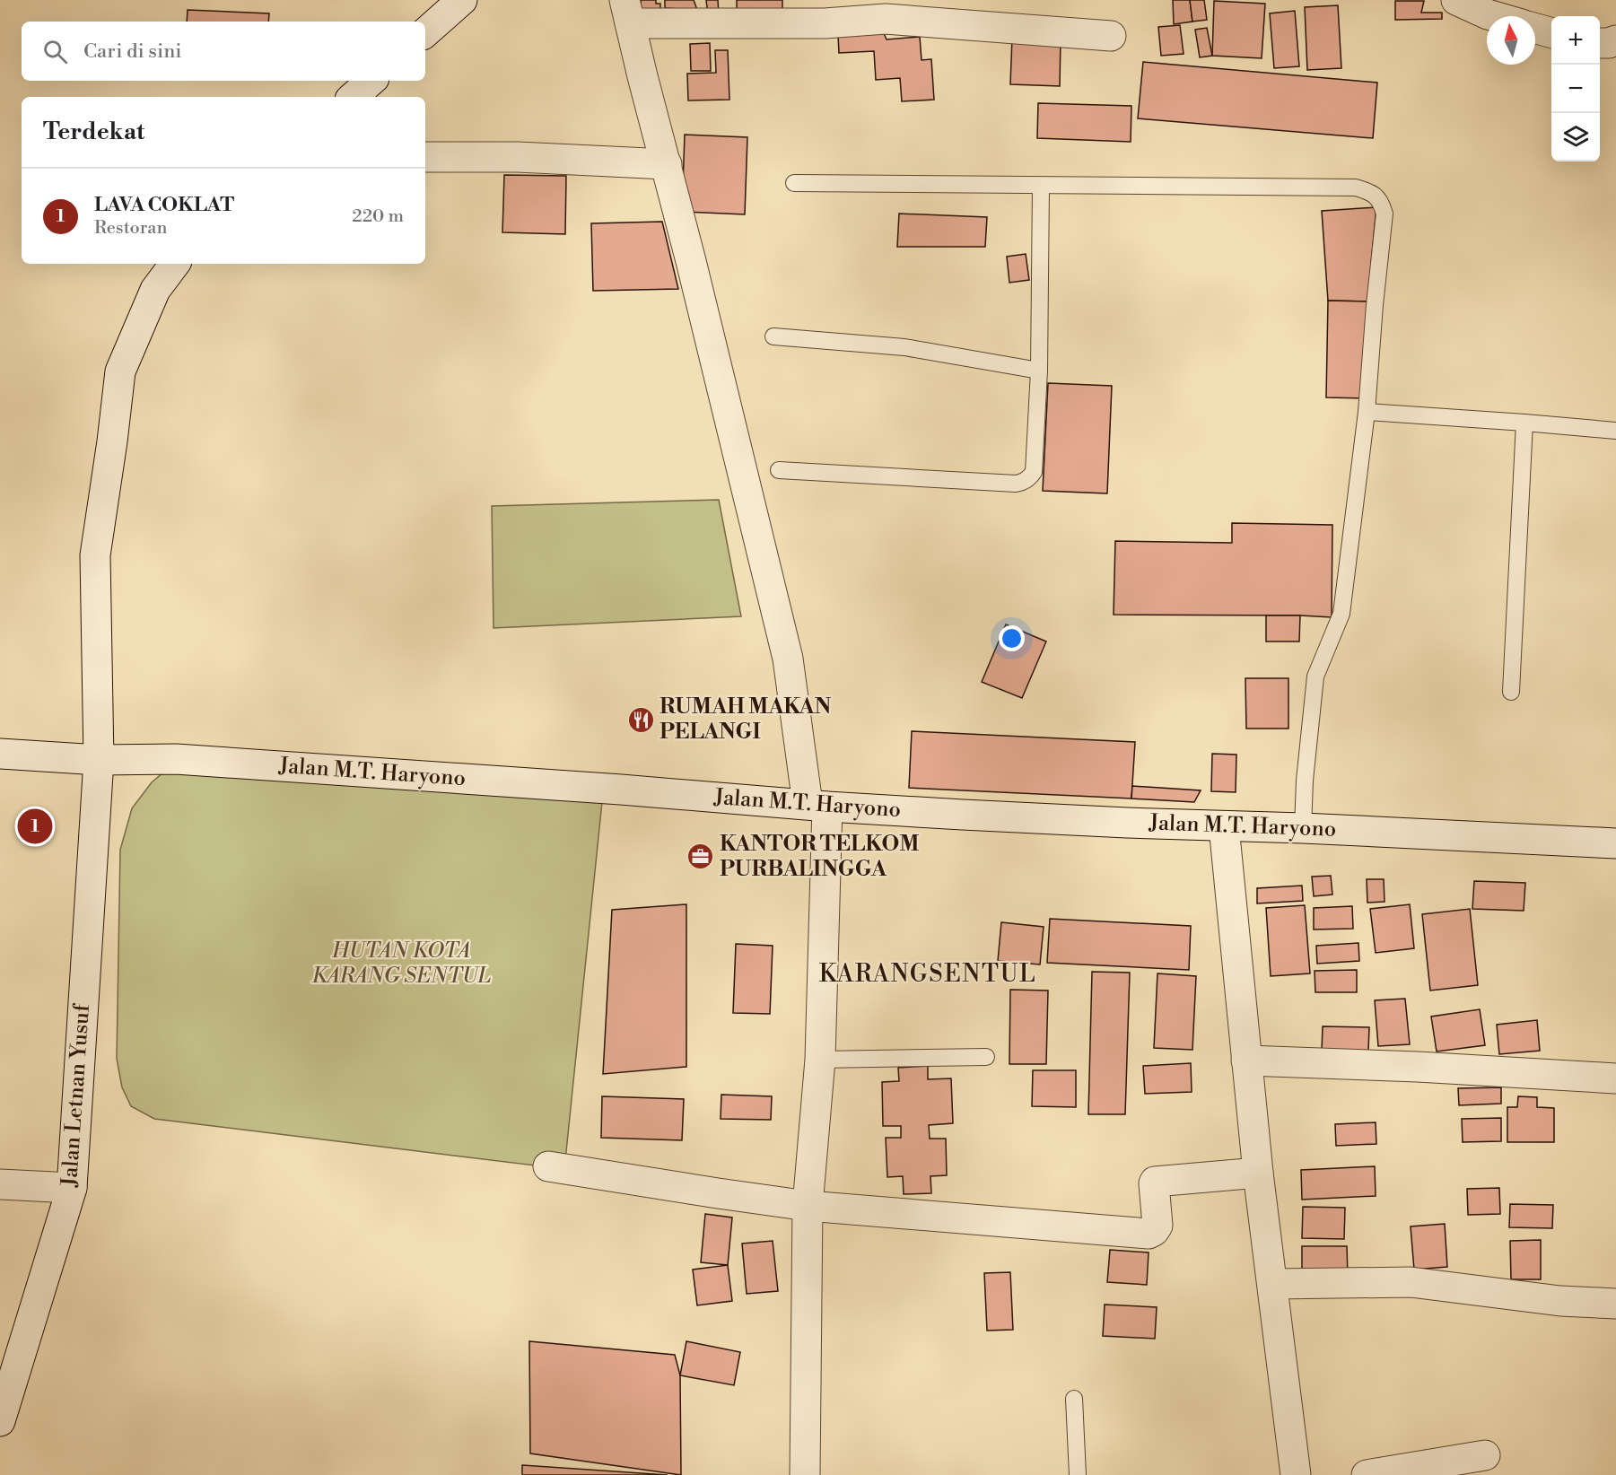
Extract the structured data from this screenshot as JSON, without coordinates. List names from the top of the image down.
{
  "streets": {
    "street": ["Jalan M.T. Haryono", "Jalan Letnan Yusuf"]
  },
  "crossings": [
    ["Jalan M.T. Haryono", "Jalan Letnan Yusuf"]
  ],
  "districts": ["KARANGSENTUL"],
  "parks": ["HUTAN KOTA KARANG SENTUL"],
  "places": {
    "restaurant": ["RUMAH MAKAN PELANGI"],
    "office": ["KANTOR TELKOM PURBALINGGA"]
  },
  "north": "top",
  "page": {
    "map_buttons": ["+", "−"],
    "search": "Cari di sini",
    "heading": "Terdekat",
    "list": [
      {
        "mark": "1",
        "name": "LAVA COKLAT",
        "note": "Restoran",
        "value": "220 m"
      }
    ],
    "pins": "1"
  }
}
